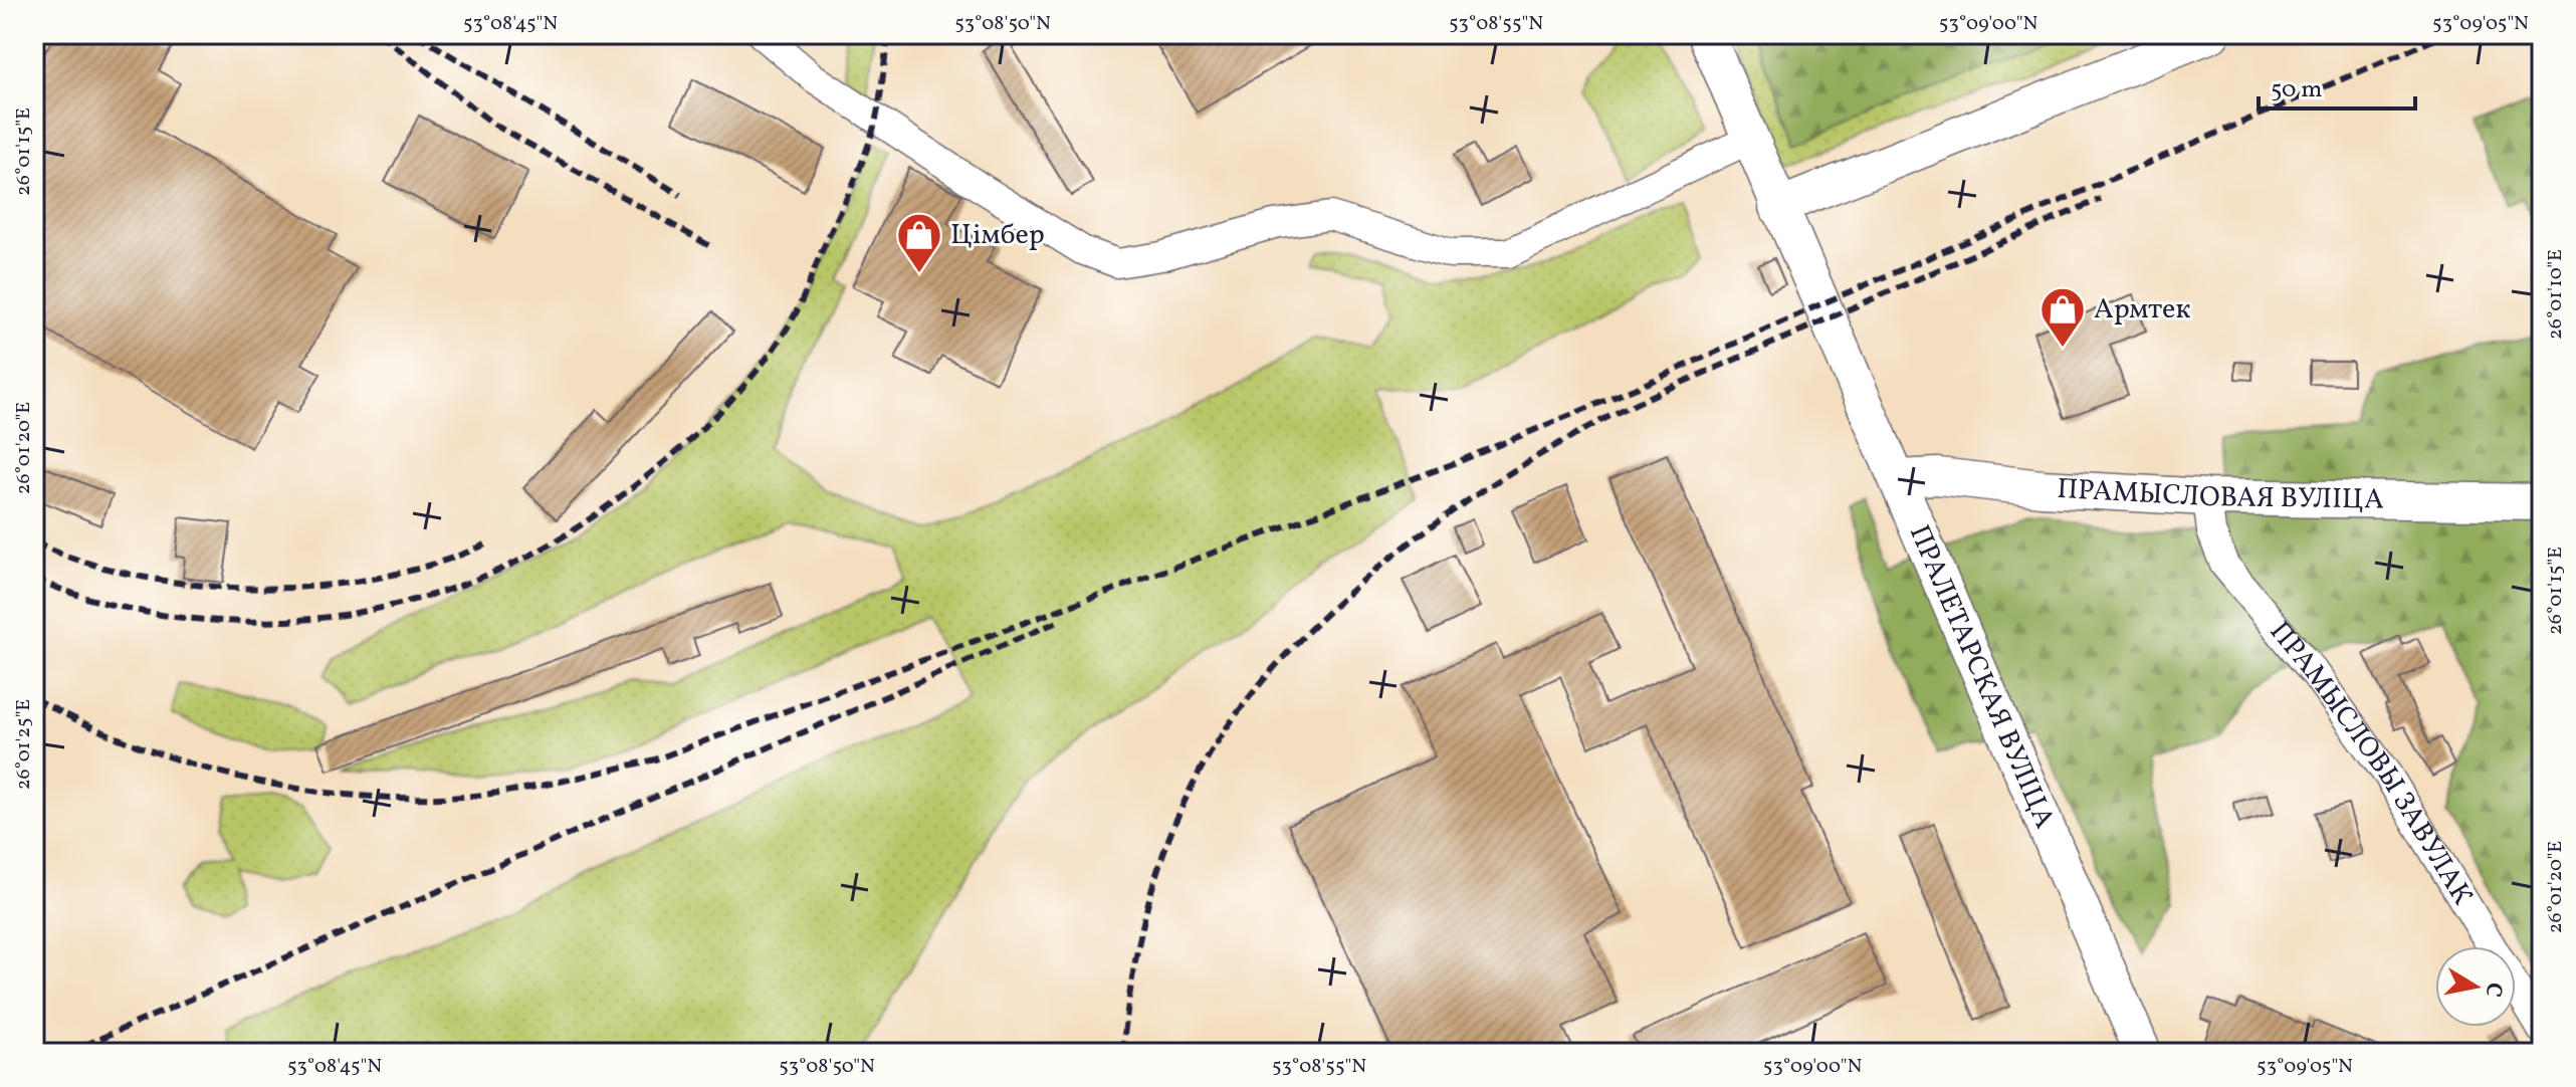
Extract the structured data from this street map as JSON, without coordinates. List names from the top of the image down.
{
  "streets": {
    "main road": ["ПРАМЫСЛОВАЯ ВУЛІЦА", "ПРАЛЕТАРСКАЯ ВУЛІЦА"],
    "street": ["ПРАМЫСЛОВЫ ЗАВУЛАК"]
  },
  "crossings": [
    ["ПРАМЫСЛОВАЯ ВУЛІЦА", "ПРАЛЕТАРСКАЯ ВУЛІЦА"],
    ["ПРАМЫСЛОВАЯ ВУЛІЦА", "ПРАМЫСЛОВЫ ЗАВУЛАК"]
  ],
  "places": {
    "shop": ["Цімбер", "Армтек"]
  },
  "scale_bar": "50 m",
  "north": "right",
  "coordinates": [
    "53°08'45\"N",
    "53°08'50\"N",
    "53°08'55\"N",
    "53°09'00\"N",
    "53°09'05\"N",
    "26°01'15\"E",
    "26°01'10\"E",
    "26°01'20\"E",
    "26°01'25\"E"
  ]
}
